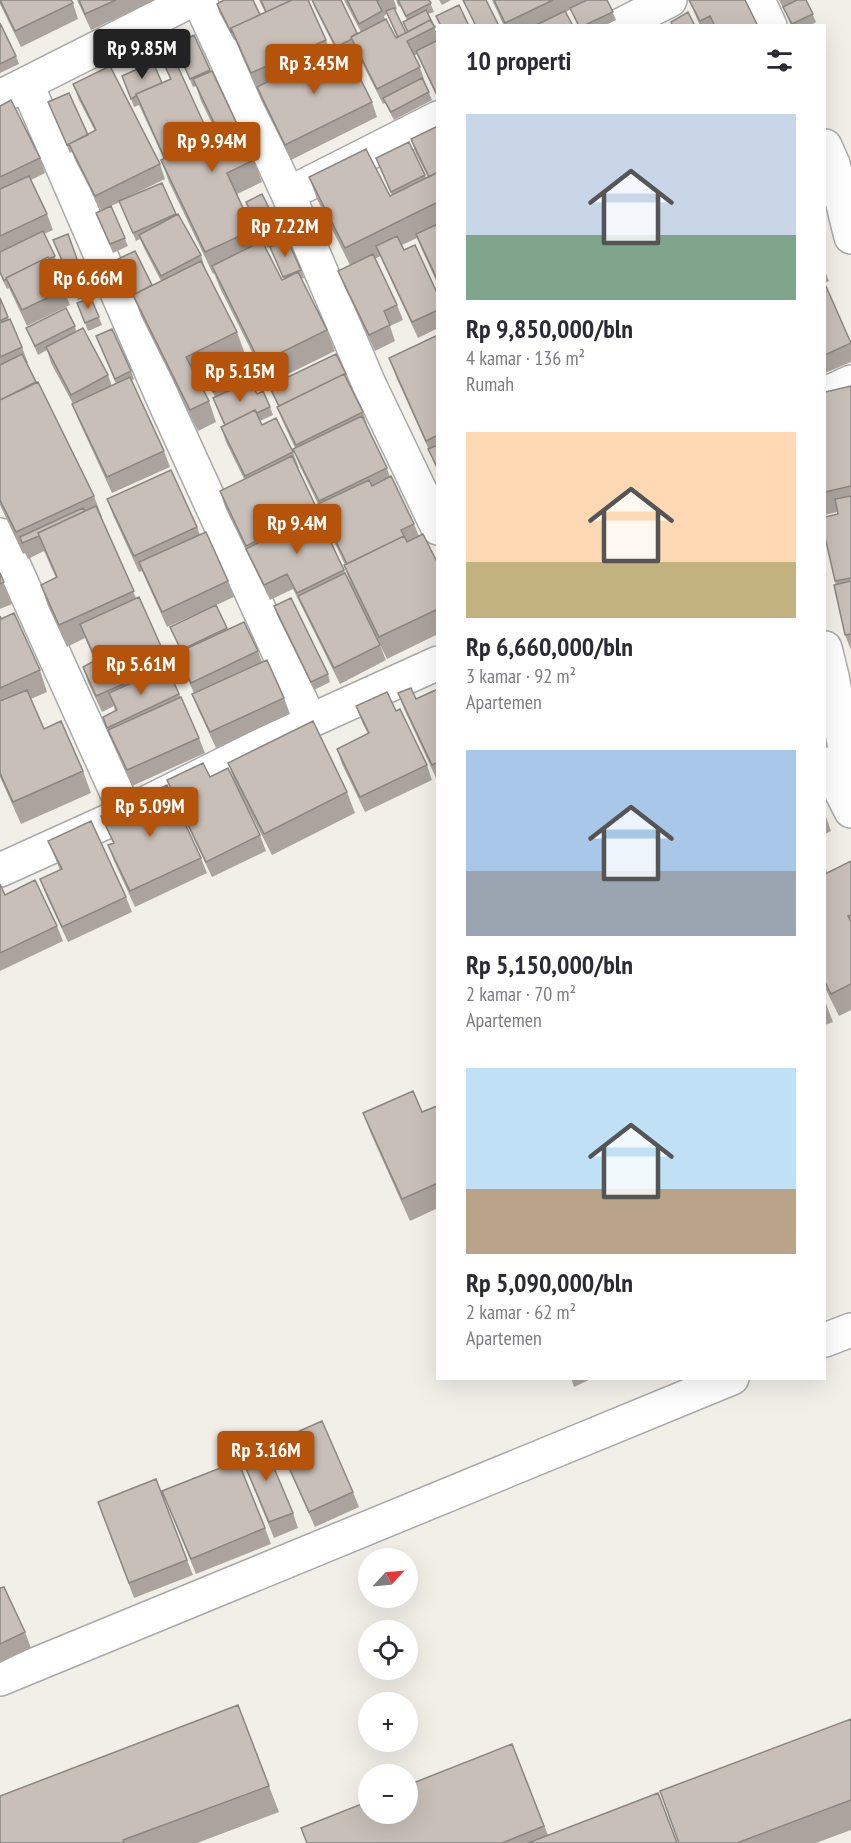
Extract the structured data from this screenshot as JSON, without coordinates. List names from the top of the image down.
{
  "north": "top right",
  "page": {
    "heading": "10 properti",
    "price": [
      "Rp 9.85M",
      "Rp 3.45M",
      "Rp 9.94M",
      "Rp 7.22M",
      "Rp 6.66M",
      "Rp 5.15M",
      "Rp 9.4M",
      "Rp 5.61M",
      "Rp 5.09M",
      "Rp 3.16M"
    ],
    "list": [
      {
        "name": "Rp 9,850,000/bln",
        "note": "4 kamar · 136 m² · Rumah"
      },
      {
        "name": "Rp 6,660,000/bln",
        "note": "3 kamar · 92 m² · Apartemen"
      },
      {
        "name": "Rp 5,150,000/bln",
        "note": "2 kamar · 70 m² · Apartemen"
      },
      {
        "name": "Rp 5,090,000/bln",
        "note": "2 kamar · 62 m² · Apartemen"
      }
    ],
    "map_buttons": ["+", "−"]
  }
}
